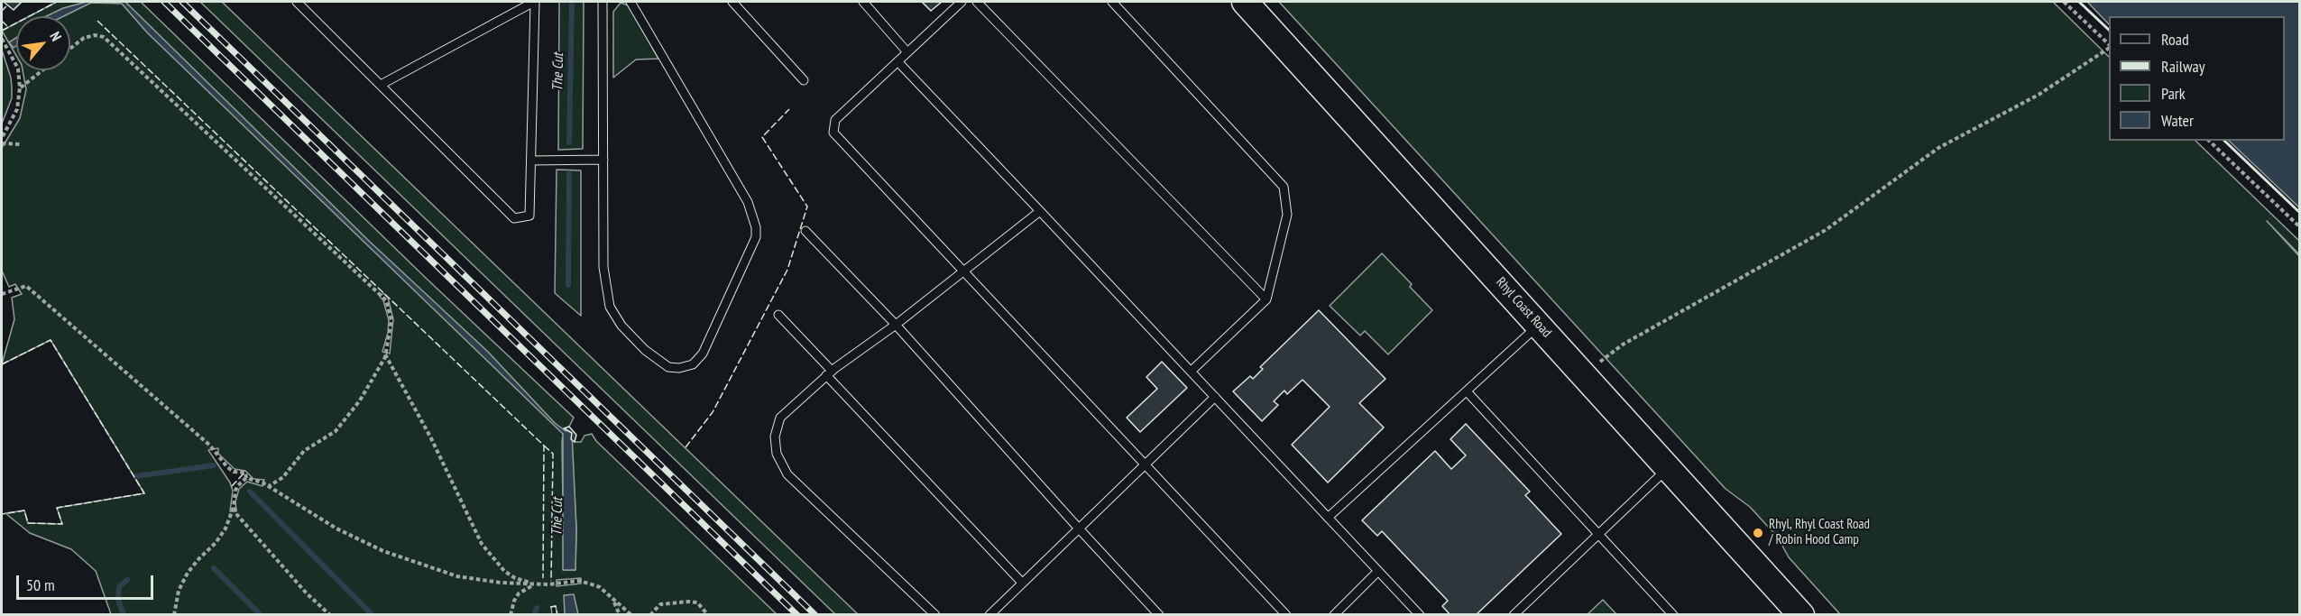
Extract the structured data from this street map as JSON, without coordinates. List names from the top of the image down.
{
  "streets": {
    "main road": ["Rhyl Coast Road"]
  },
  "water": ["The Cut"],
  "places": ["Rhyl, Rhyl Coast Road / Robin Hood Camp"],
  "legend": [
    "Road",
    "Railway",
    "Park",
    "Water"
  ],
  "scale_bar": "50 m",
  "north": "top right"
}
